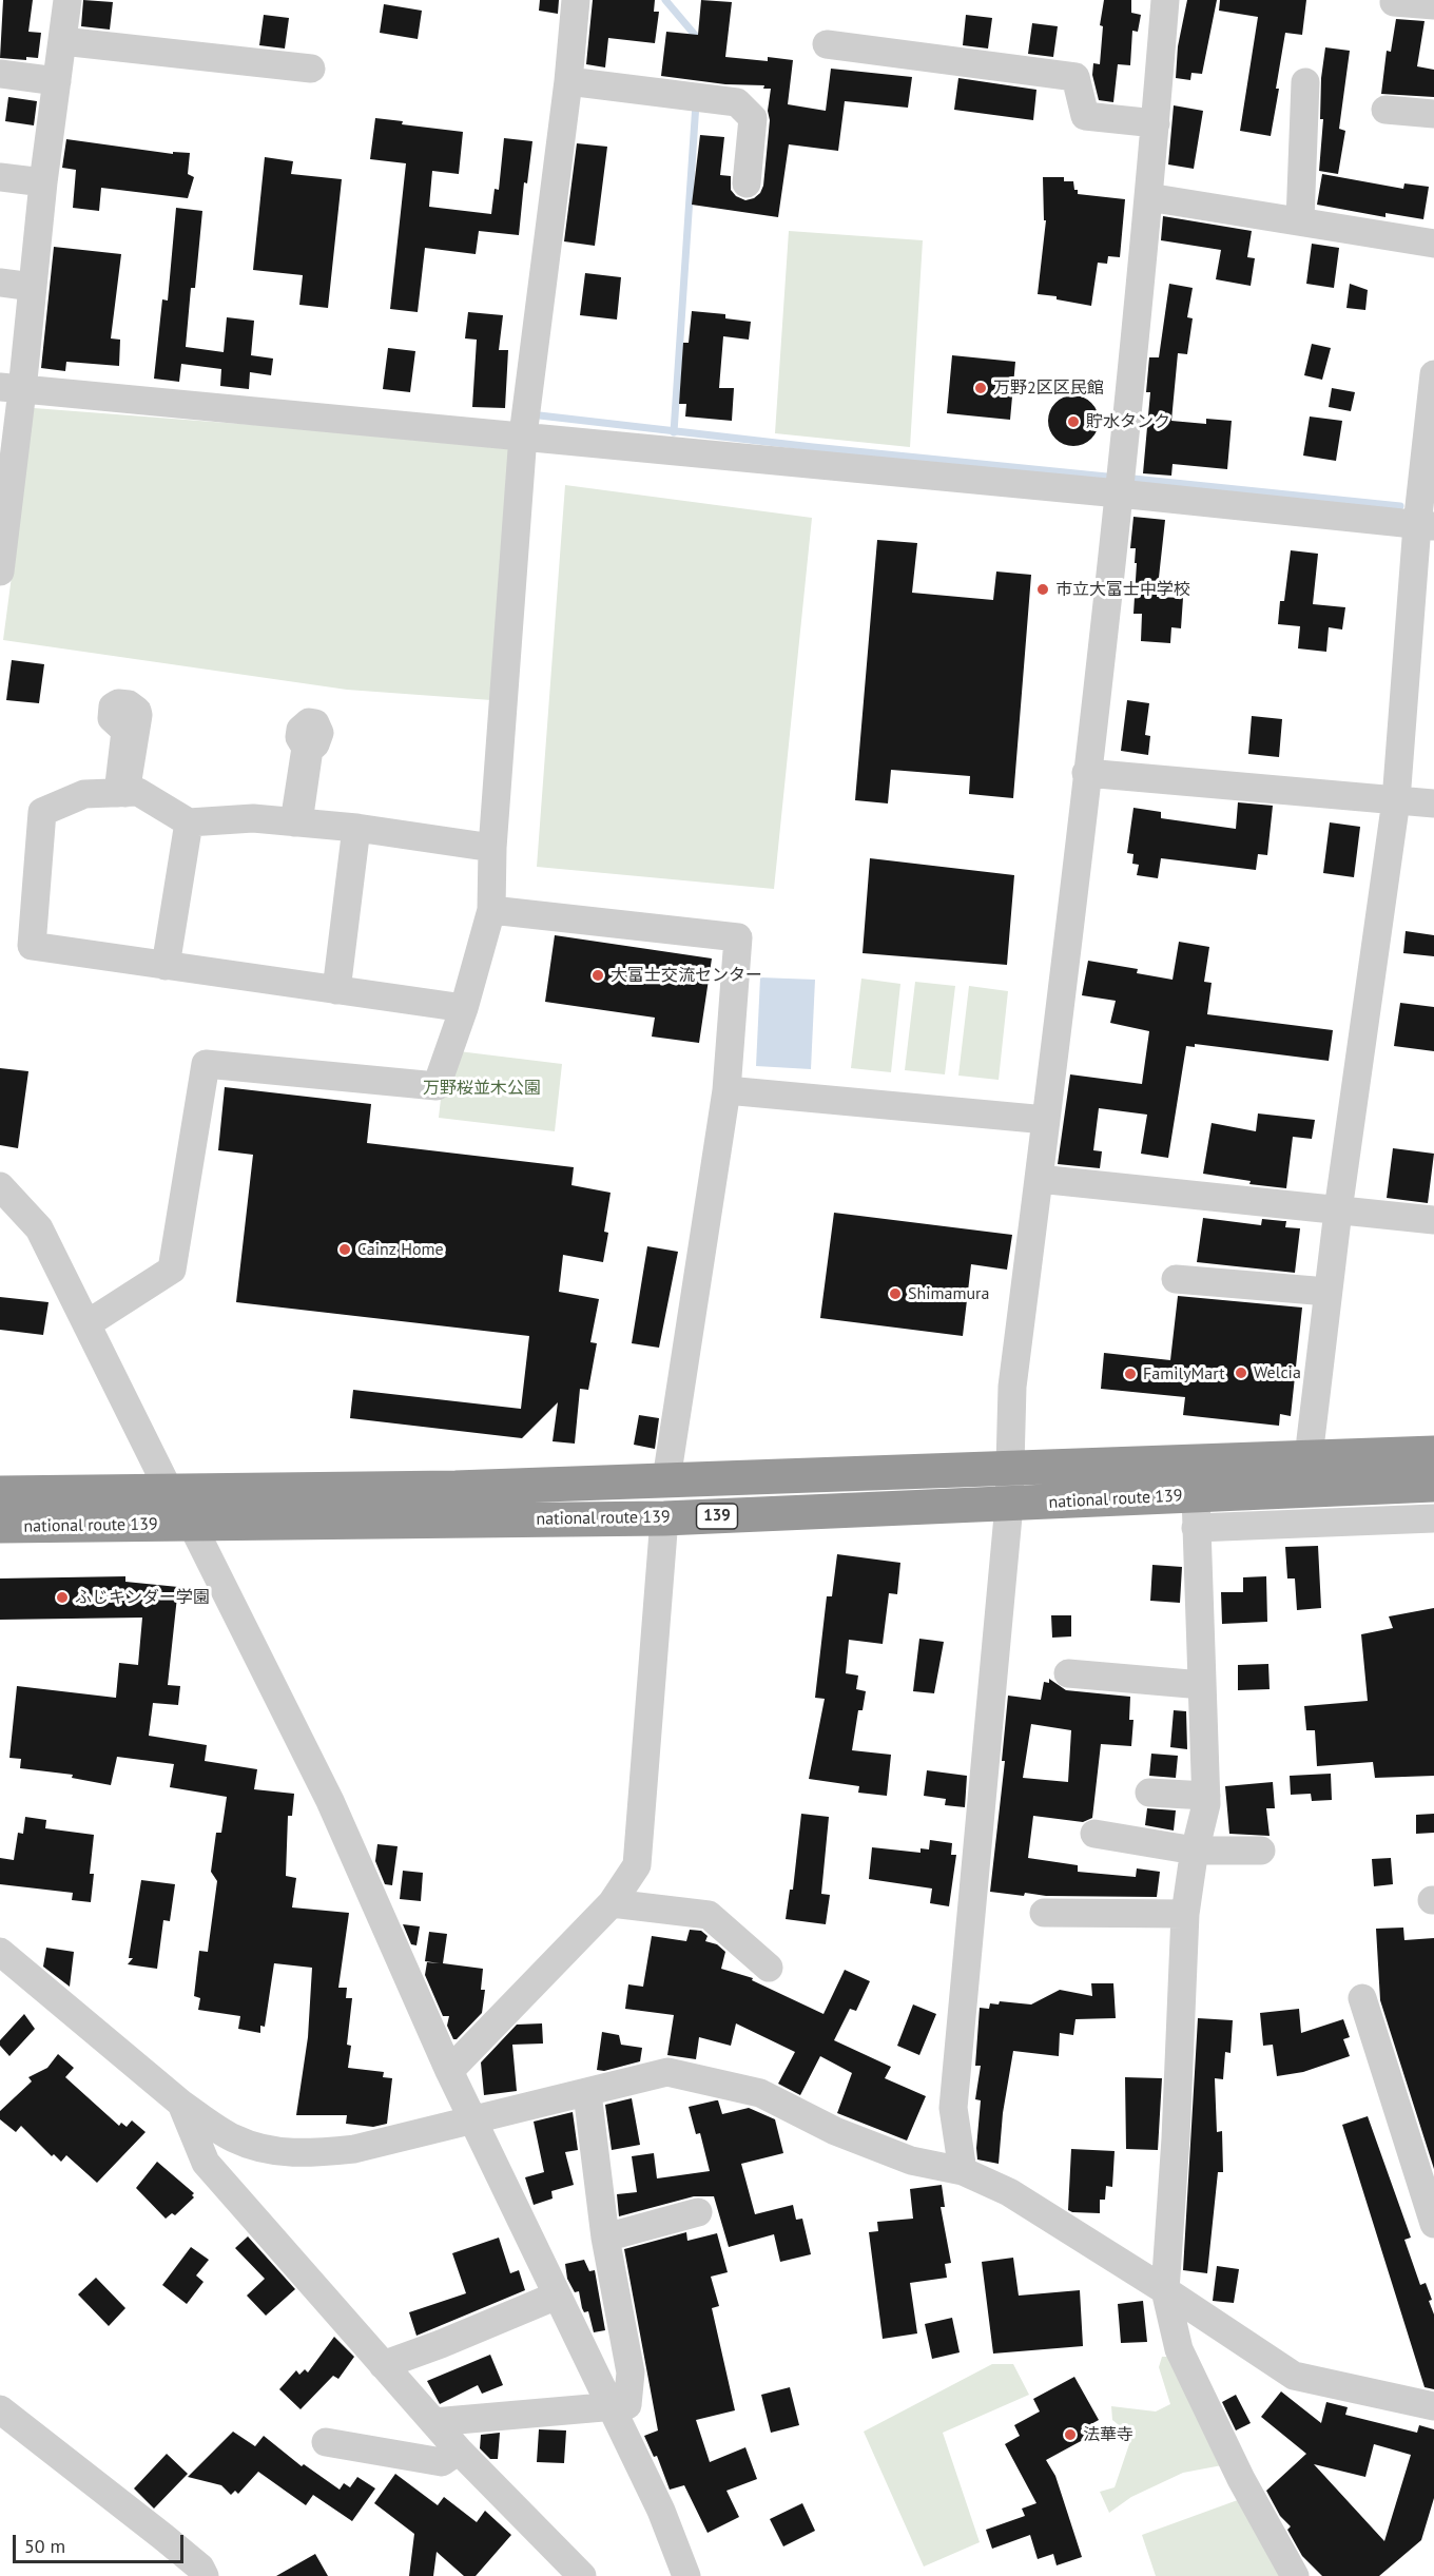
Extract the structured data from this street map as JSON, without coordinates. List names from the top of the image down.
{
  "streets": {
    "highway": ["national route 139", "139"]
  },
  "parks": ["万野桜並木公園"],
  "places": [
    "万野2区区民館",
    "貯水タンク",
    "市立大富士中学校",
    "大富士交流センター",
    "Cainz Home",
    "Shimamura",
    "Welcia",
    "FamilyMart",
    "ふじキンダー学園",
    "法華寺"
  ],
  "scale_bar": "50 m"
}
